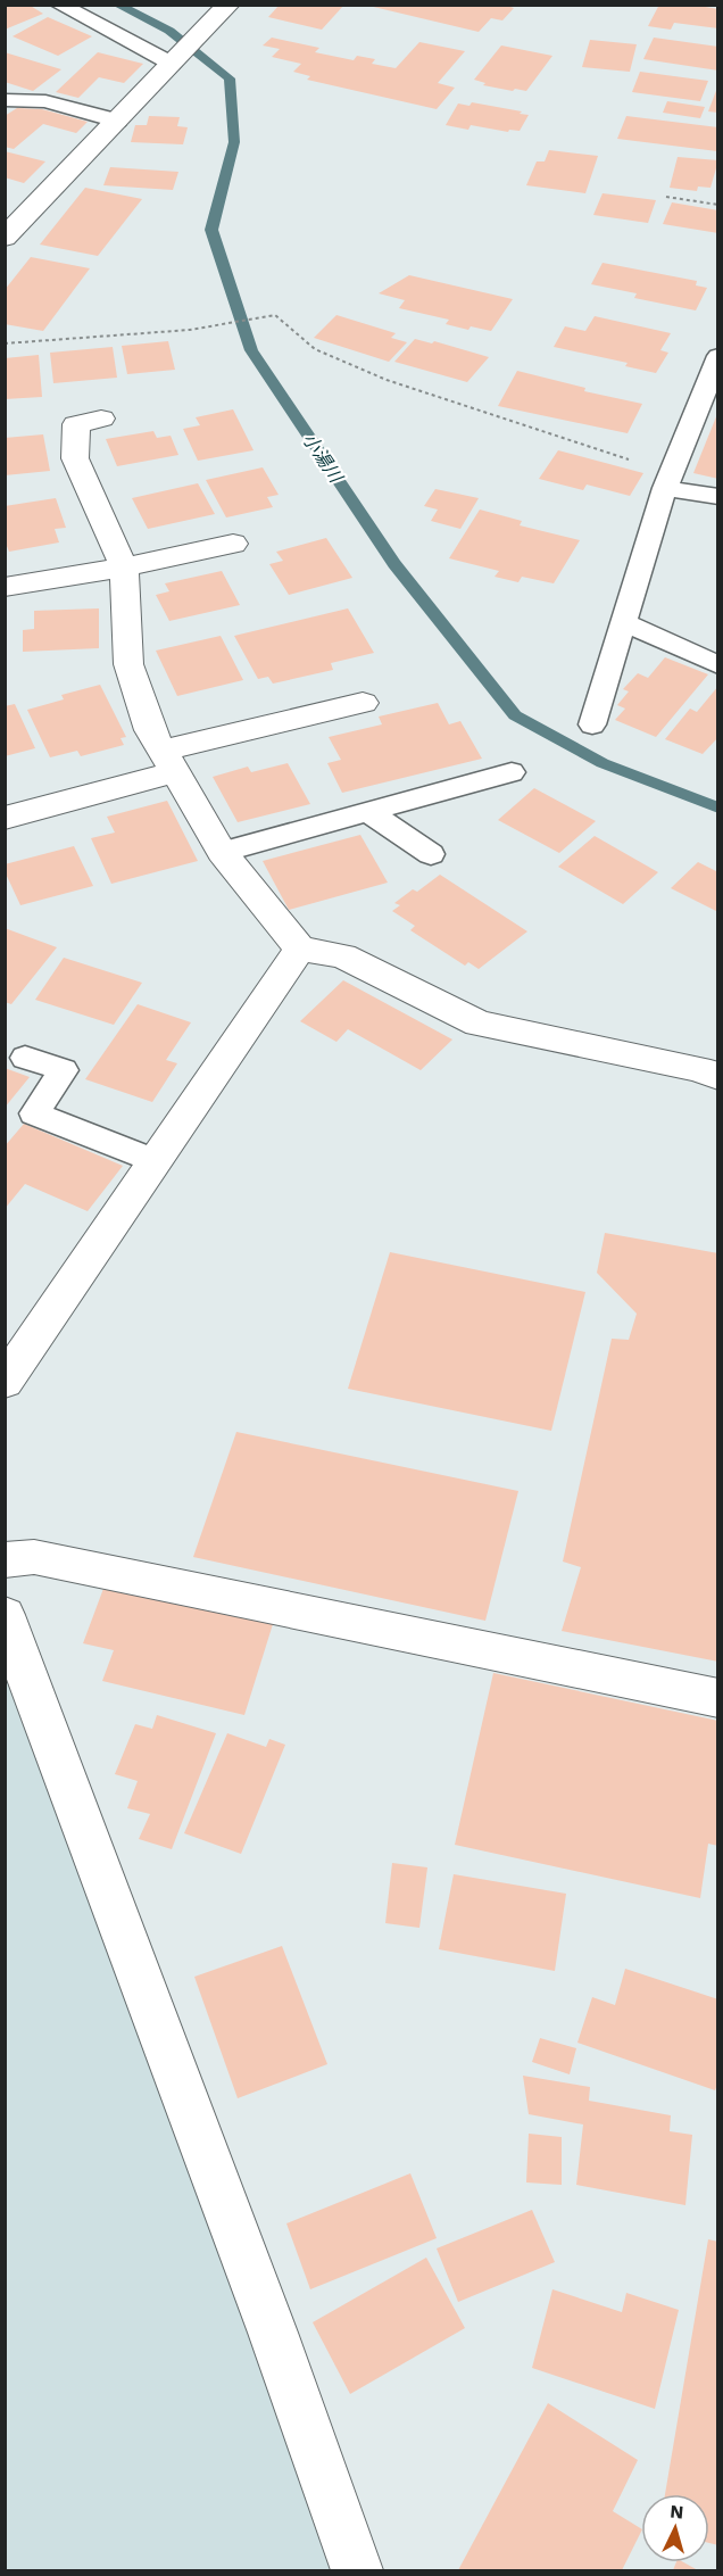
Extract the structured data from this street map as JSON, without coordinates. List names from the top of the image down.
{
  "water": ["小湯川"],
  "north": "top"
}
